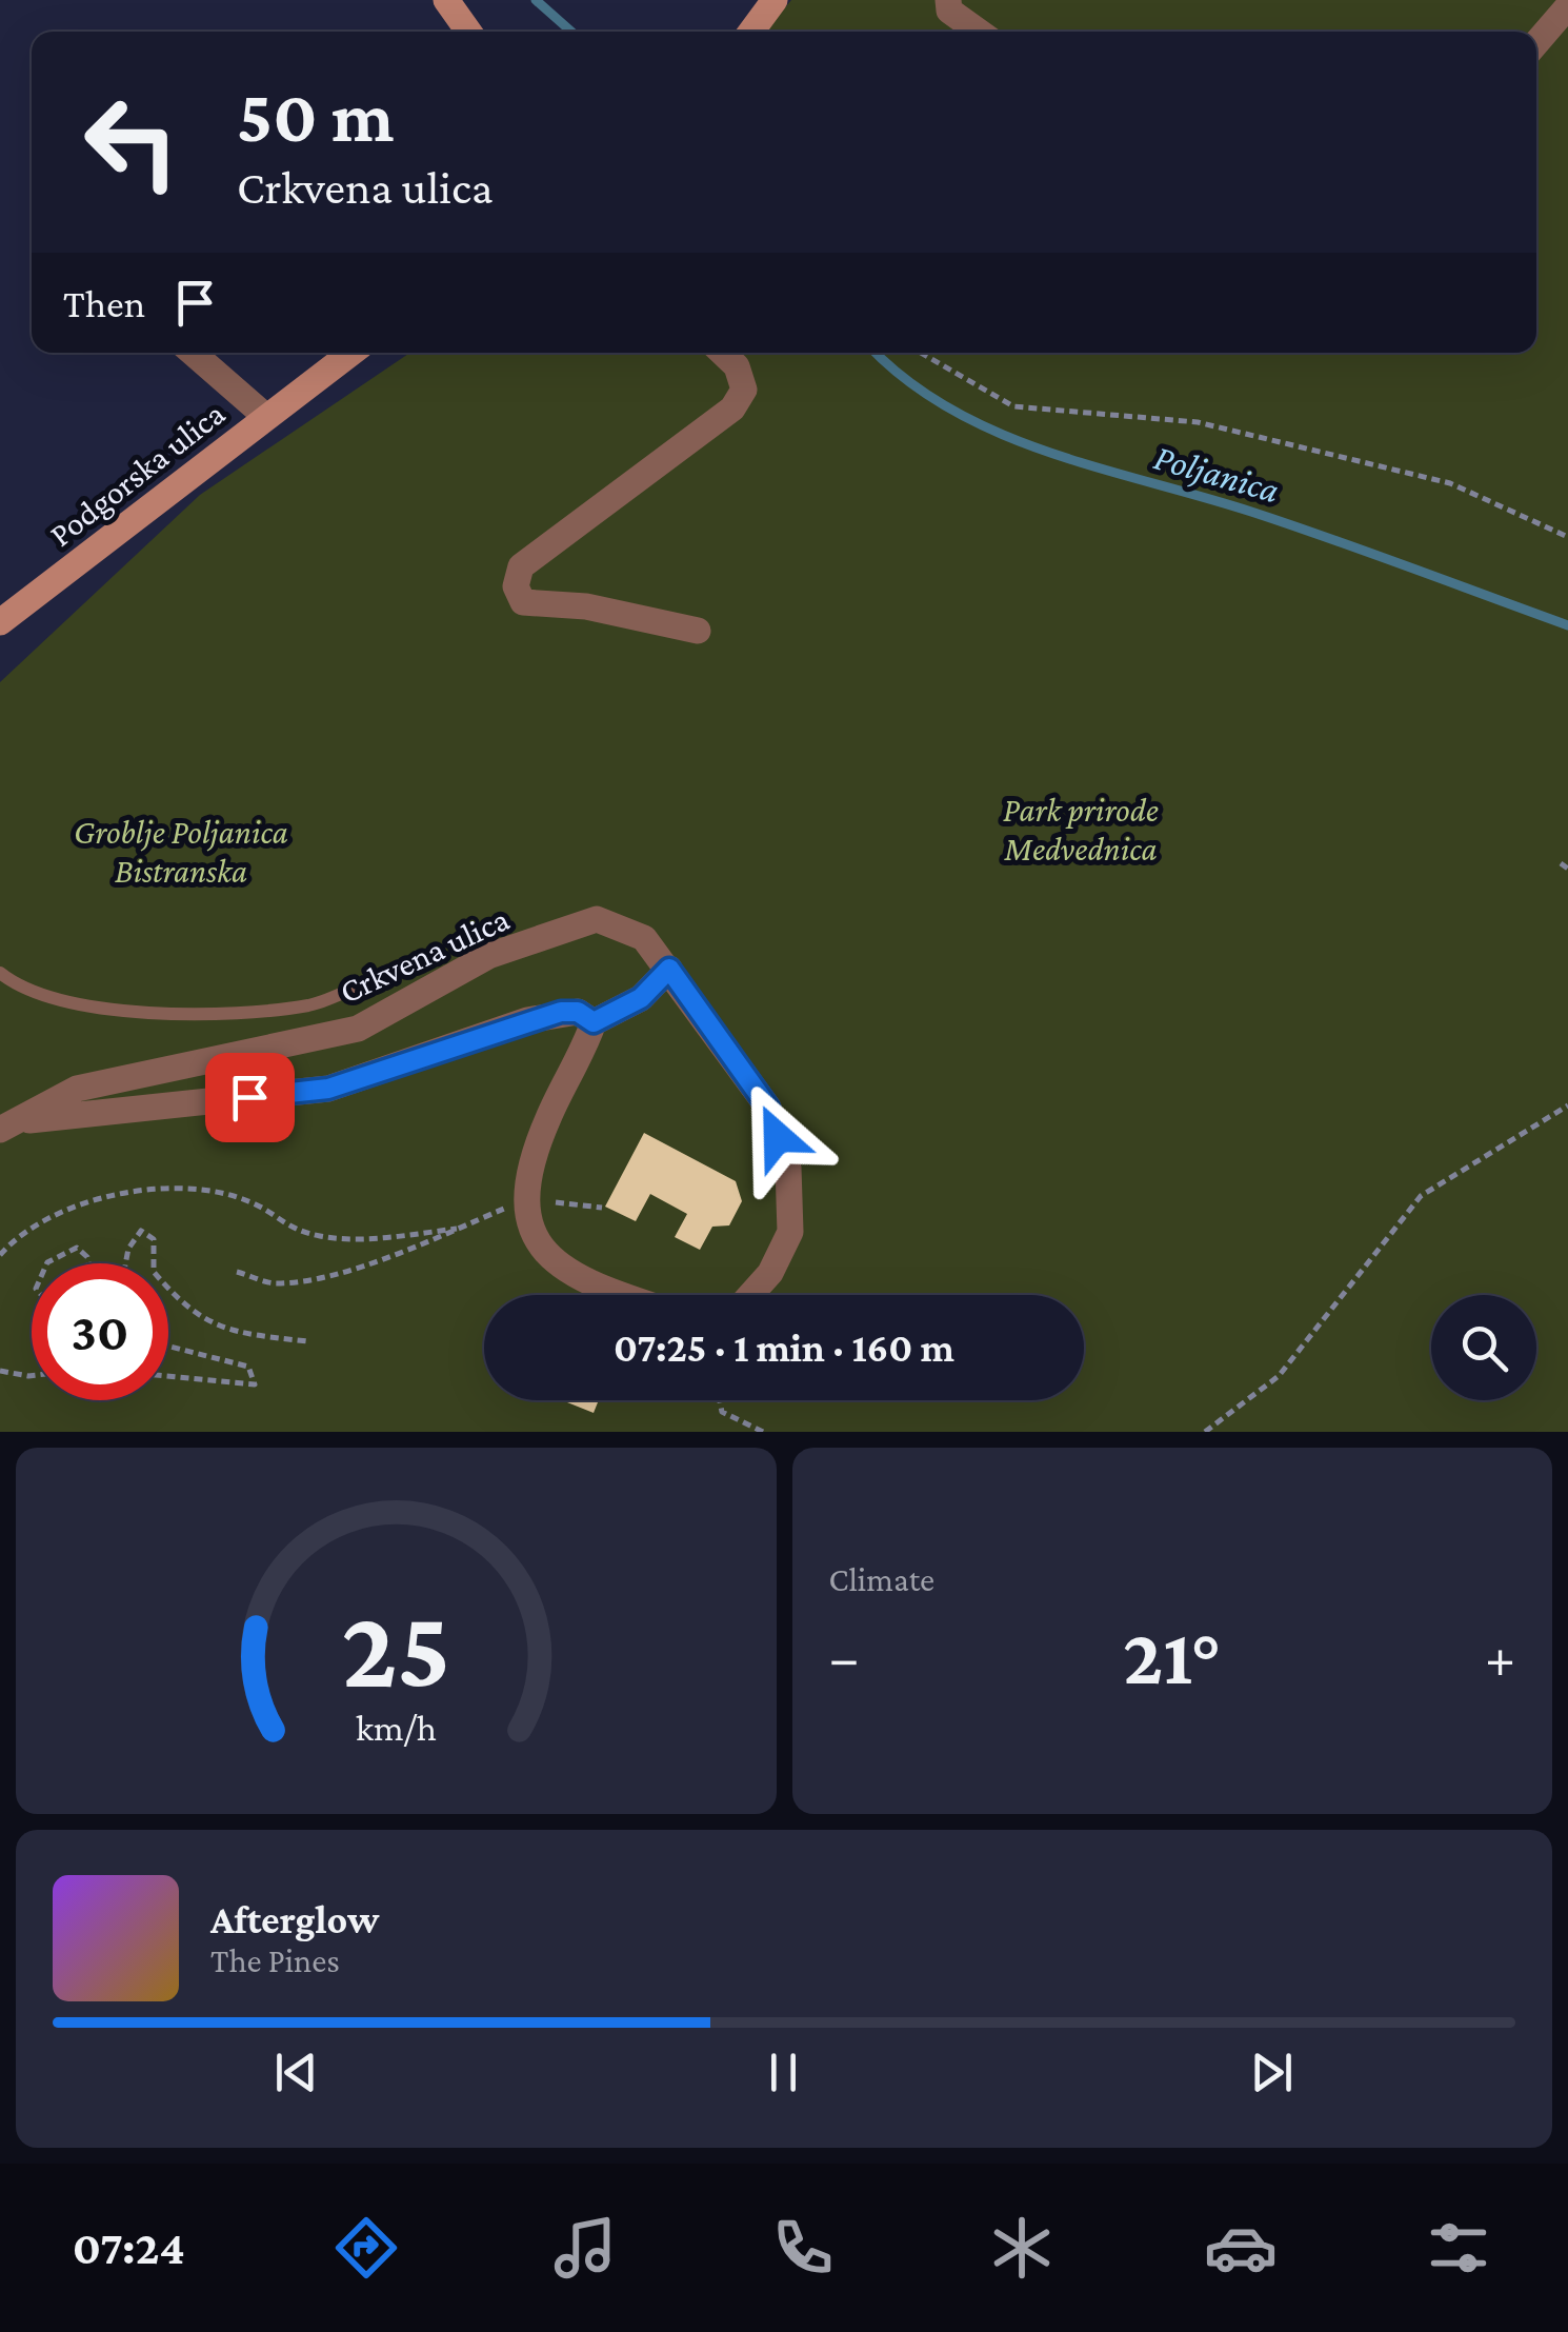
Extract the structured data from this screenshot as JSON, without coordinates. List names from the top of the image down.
{
  "streets": {
    "main road": ["Podgorska ulica"],
    "street": ["Crkvena ulica"]
  },
  "water": ["Poljanica"],
  "parks": ["Park prirode Medvednica", "Groblje Poljanica Bistranska"],
  "page": {
    "turn": ["50 m", "Crkvena ulica"],
    "then": "Then",
    "limit": "30",
    "trip": "07:25 · 1 min · 160 m",
    "tile": "Climate",
    "heat": ["−", "21°", "+"],
    "song": ["Afterglow", "The Pines"],
    "tabs": "07:24",
    "gauge": ["25", "km/h"]
  }
}
